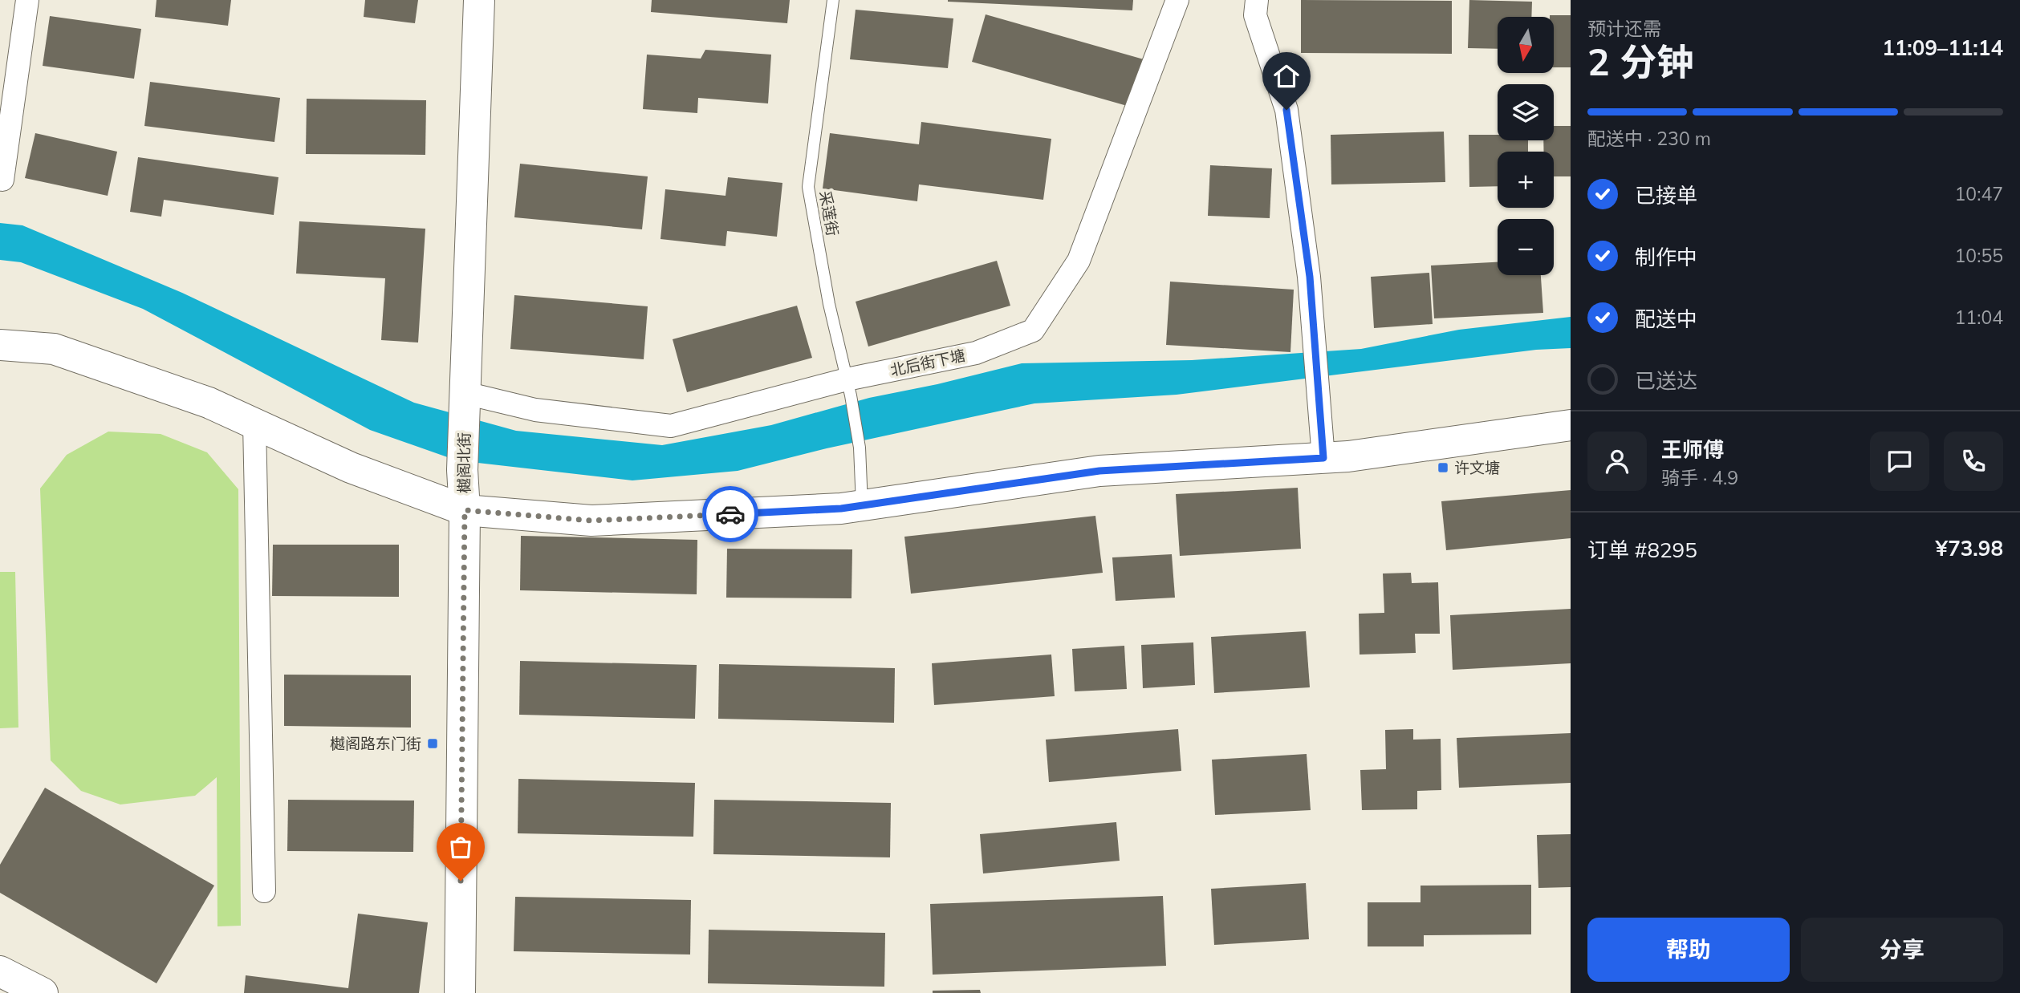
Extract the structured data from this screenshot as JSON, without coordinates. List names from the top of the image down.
{
  "streets": {
    "street": ["北后街下塘", "樾阁北街"],
    "lane": ["采莲街"]
  },
  "crossings": [
    ["采莲街", "北后街下塘"],
    ["北后街下塘", "樾阁北街"]
  ],
  "places": {
    "transit": ["许文塘", "樾阁路东门街"]
  },
  "north": "bottom",
  "page": {
    "heading": ["2 分钟", "预计还需", "11:09–11:14"],
    "panel": [
      "王师傅",
      "骑手 · 4.9",
      "订单 #8295",
      "¥73.98"
    ],
    "map_buttons": ["+", "−"],
    "bar": "配送中 · 230 m",
    "list": [
      ["已接单", "10:47"],
      ["制作中", "10:55"],
      ["配送中", "11:04"],
      "已送达"
    ],
    "buttons": ["帮助", "分享"]
  }
}
